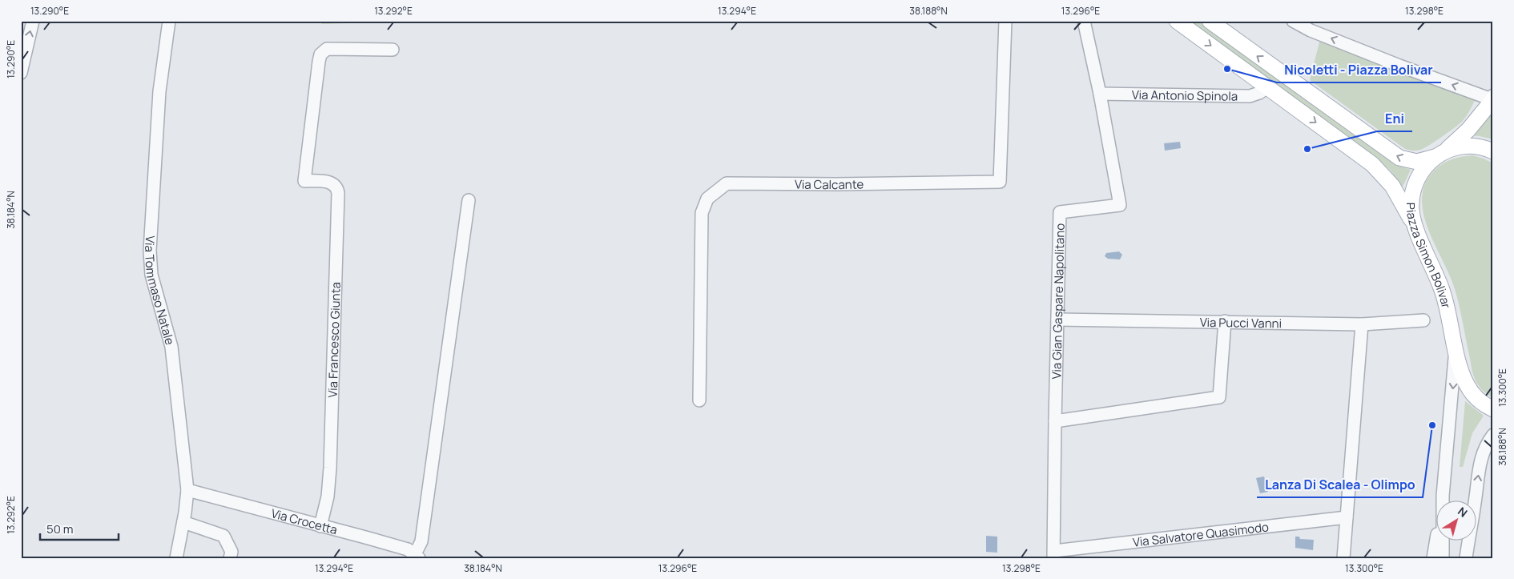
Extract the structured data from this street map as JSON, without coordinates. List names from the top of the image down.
{
  "streets": {
    "main road": ["Piazza Simon Bolivar"],
    "street": [
      "Via Antonio Spinola",
      "Via Calcante",
      "Via Tommaso Natale",
      "Via Gian Gaspare Napolitano",
      "Via Pucci Vanni",
      "Via Francesco Giunta",
      "Via Crocetta",
      "Via Salvatore Quasimodo"
    ]
  },
  "crossings": [
    ["Via Antonio Spinola", "Via Gian Gaspare Napolitano"],
    ["Via Tommaso Natale", "Via Crocetta"],
    ["Via Gian Gaspare Napolitano", "Via Pucci Vanni"],
    ["Via Gian Gaspare Napolitano", "Via Salvatore Quasimodo"],
    ["Via Francesco Giunta", "Via Crocetta"]
  ],
  "places": ["Nicoletti - Piazza Bolivar", "Eni", "Lanza Di Scalea - Olimpo"],
  "scale_bar": "50 m",
  "north": "top right",
  "coordinates": [
    "13.290°E",
    "13.292°E",
    "13.294°E",
    "38.188°N",
    "13.296°E",
    "13.298°E",
    "38.184°N",
    "13.300°E"
  ]
}
